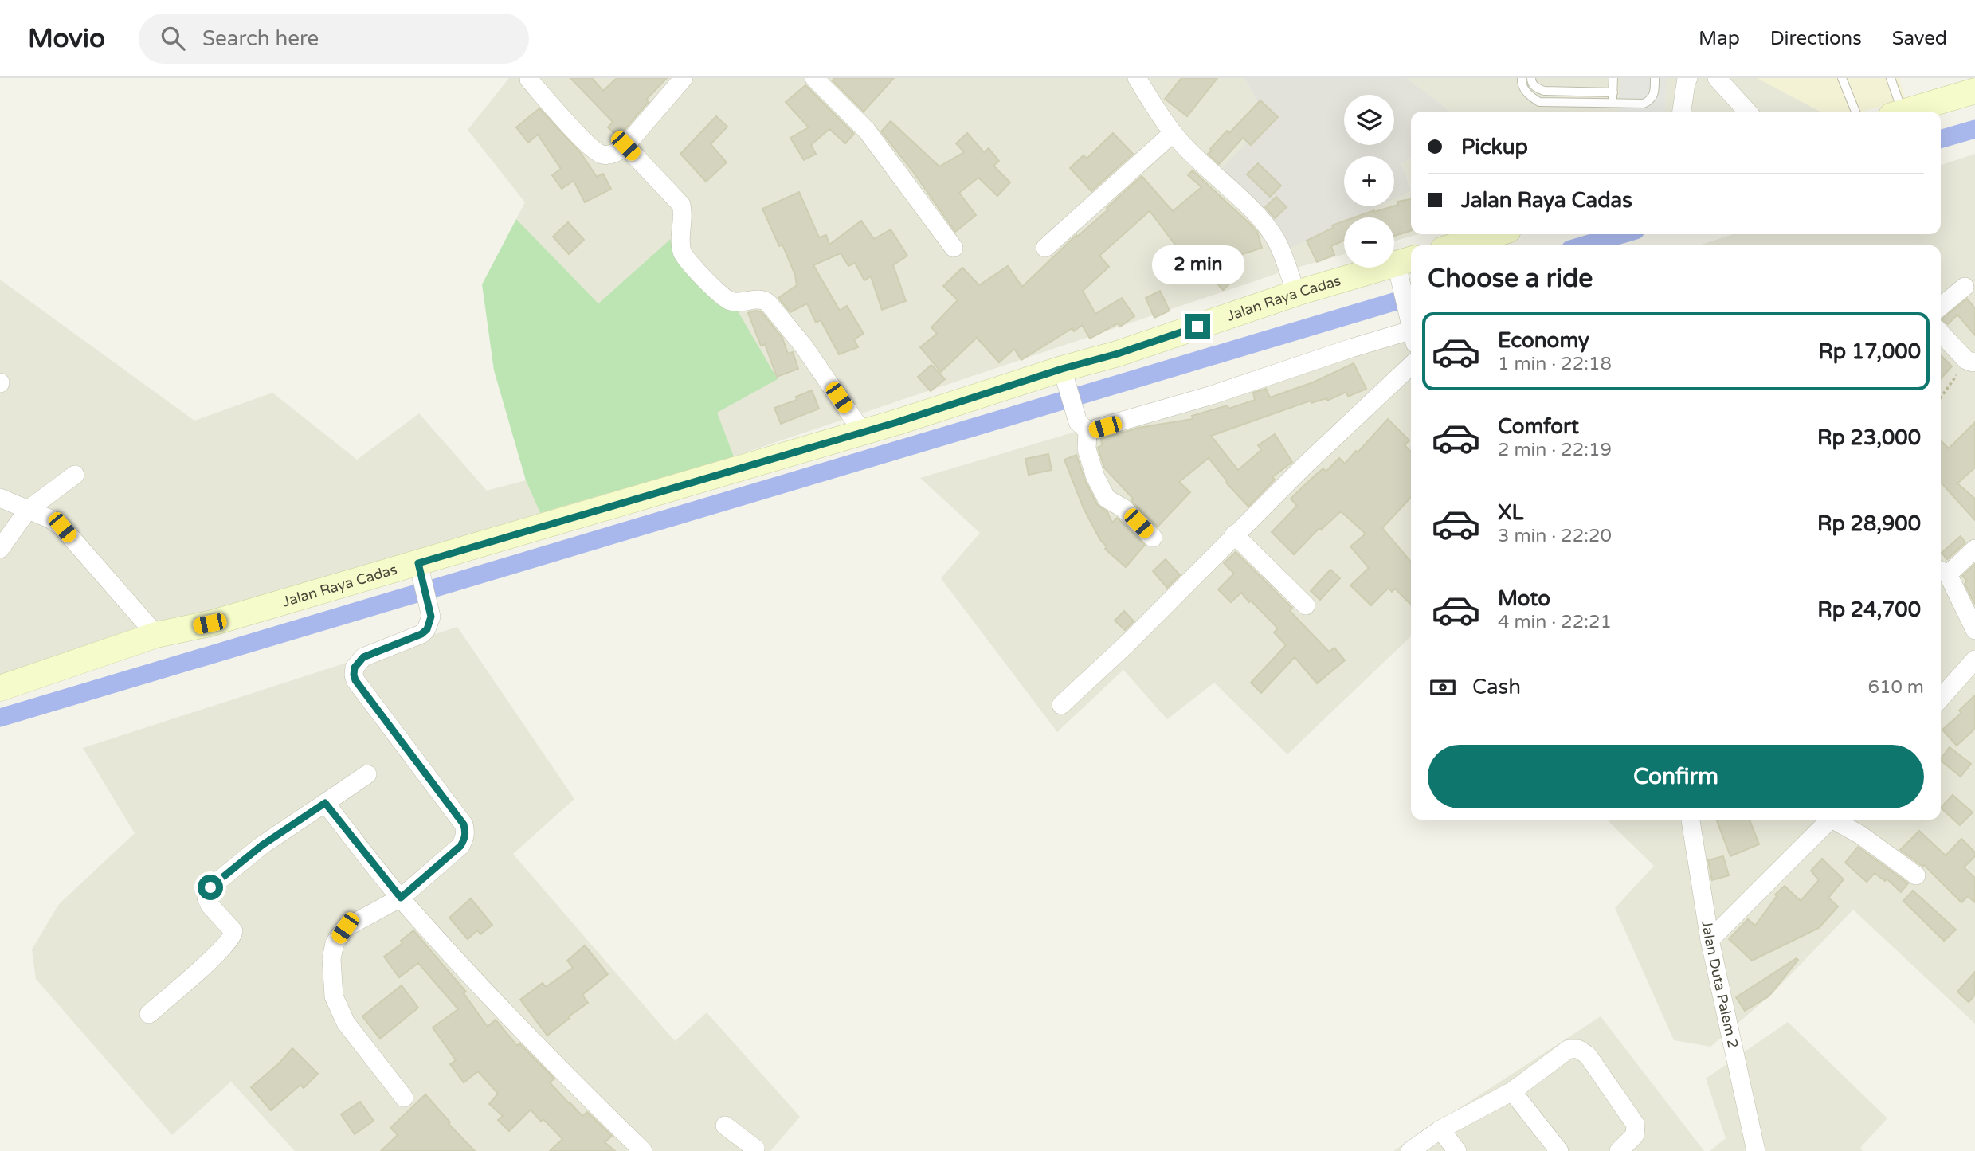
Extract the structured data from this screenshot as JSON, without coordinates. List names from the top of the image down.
{
  "streets": {
    "street": ["Jalan Raya Cadas", "Jalan Duta Palem 2"]
  },
  "page": {
    "header": "Movio",
    "search": "Search here",
    "nav": ["Map", "Directions", "Saved"],
    "map_buttons": ["+", "−"],
    "banner": ["Pickup", "Jalan Raya Cadas"],
    "bubble": "2 min",
    "heading": "Choose a ride",
    "list": [
      {
        "name": "Economy",
        "note": "1 min · 22:18",
        "value": "Rp 17,000"
      },
      {
        "name": "Comfort",
        "note": "2 min · 22:19",
        "value": "Rp 23,000"
      },
      {
        "name": "XL",
        "note": "3 min · 22:20",
        "value": "Rp 28,900"
      },
      {
        "name": "Moto",
        "note": "4 min · 22:21",
        "value": "Rp 24,700"
      }
    ],
    "pay": ["Cash", "610 m"],
    "buttons": "Confirm"
  }
}
